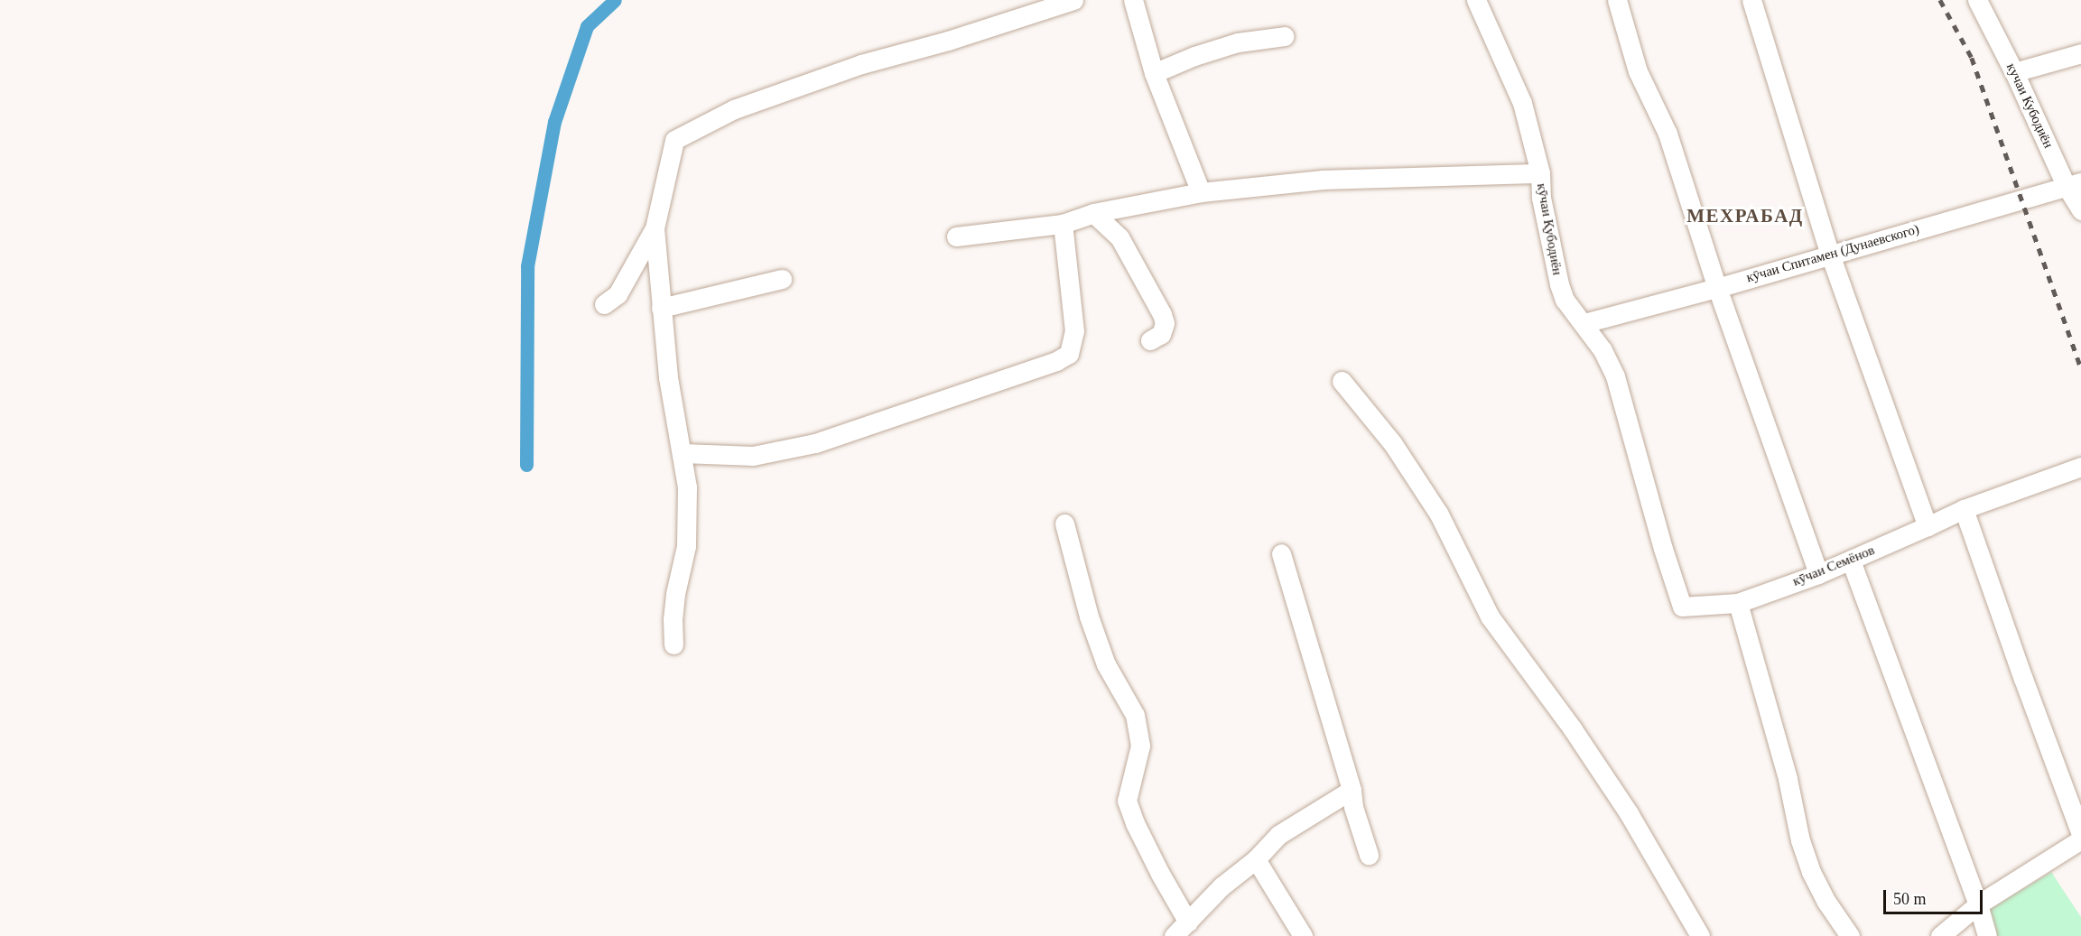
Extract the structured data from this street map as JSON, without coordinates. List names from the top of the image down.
{
  "streets": {
    "street": [
      "кучаи Кубодиён",
      "кӯчаи Қубодиён",
      "кӯчаи Спитамен (Дунаевского)",
      "кӯчаи Семёнов"
    ]
  },
  "crossings": [
    ["кучаи Кубодиён", "кӯчаи Спитамен (Дунаевского)"],
    ["кӯчаи Қубодиён", "кӯчаи Спитамен (Дунаевского)"],
    ["кӯчаи Қубодиён", "кӯчаи Семёнов"]
  ],
  "districts": ["МЕХРАБАД"],
  "scale_bar": "50 m"
}
